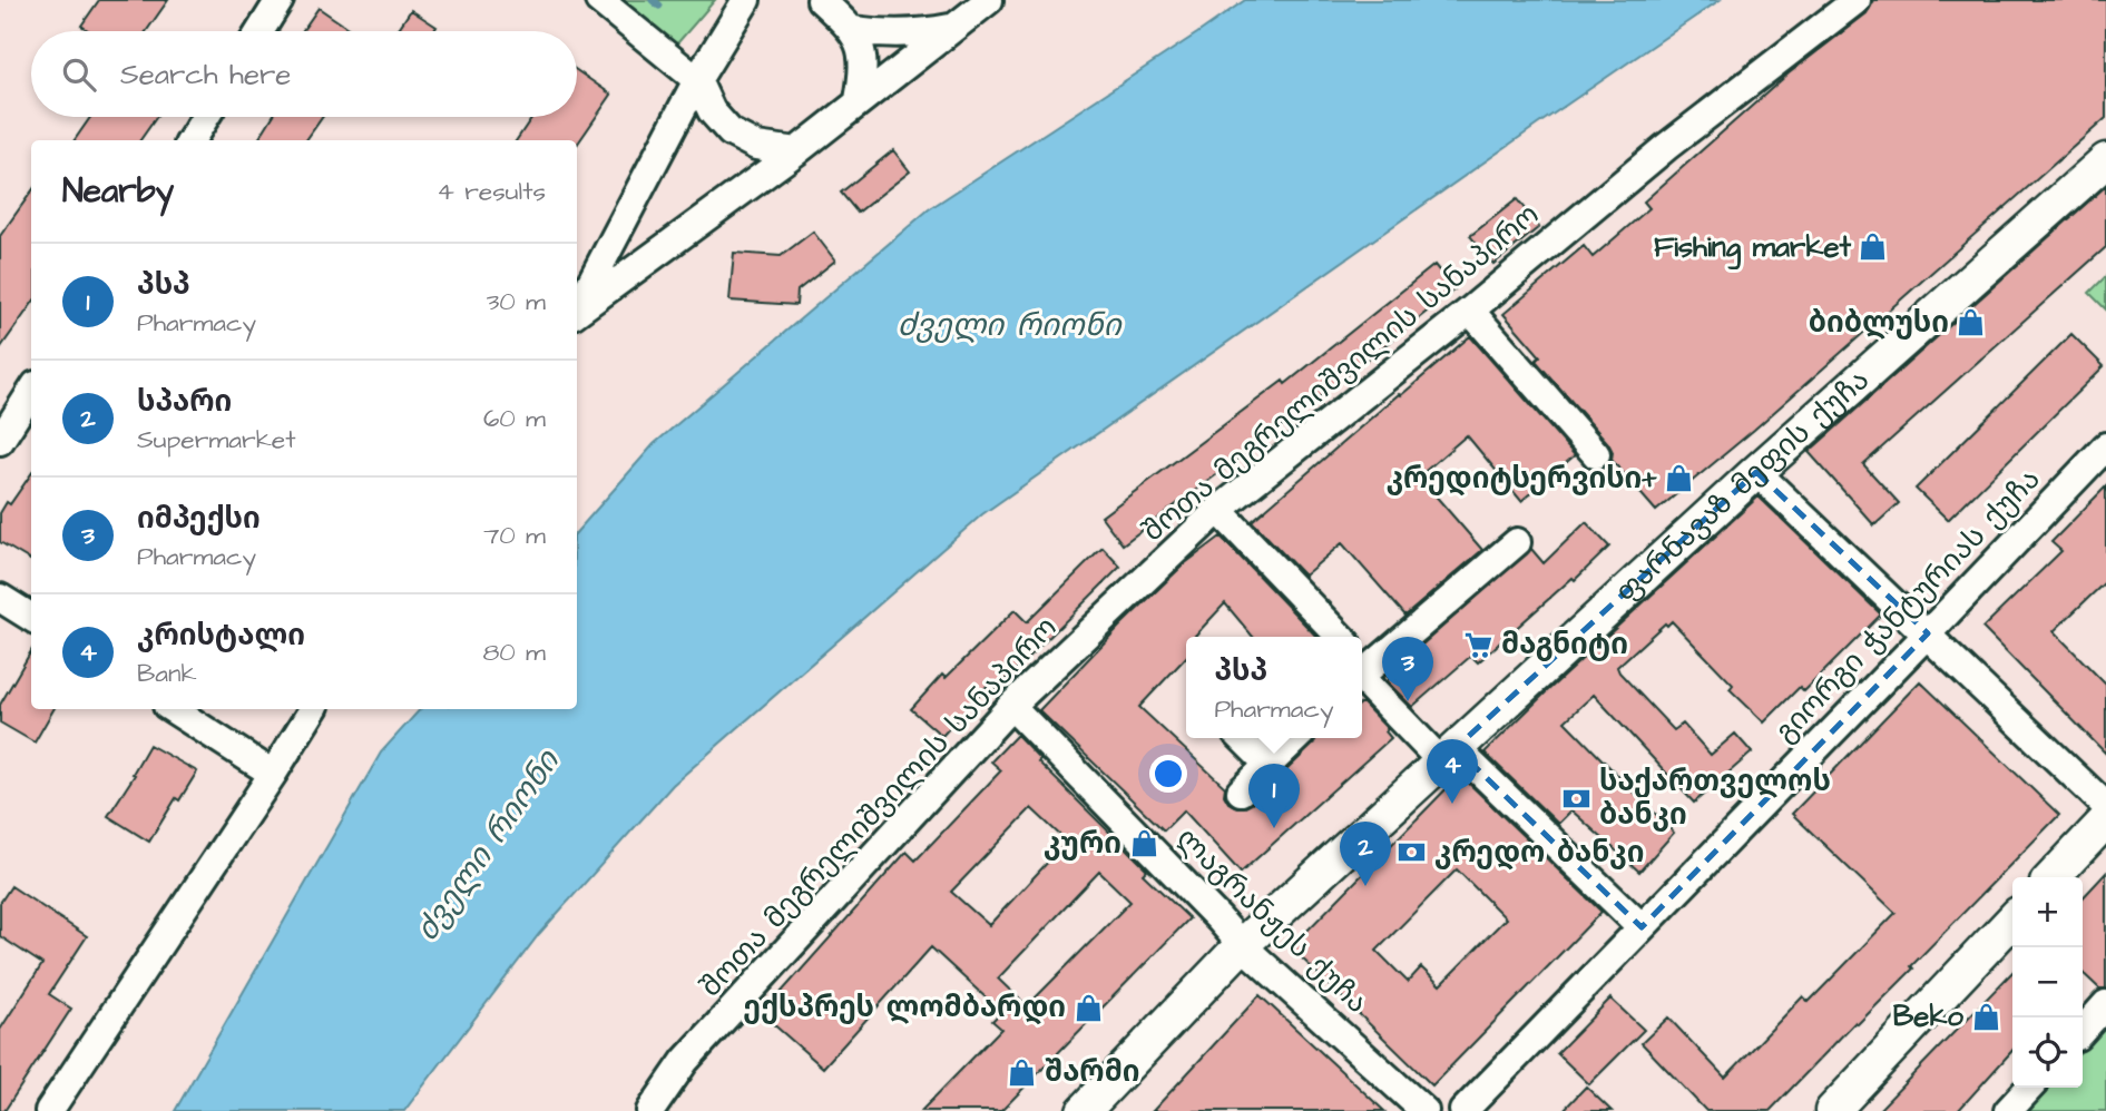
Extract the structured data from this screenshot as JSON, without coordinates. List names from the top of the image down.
{
  "streets": {
    "main road": ["ფარნავაზ მეფის ქუჩა"],
    "street": ["შოთა მეგრელიშვილის სანაპირო", "გიორგი ჭანტურიას ქუჩა", "ლაგრანჟეს ქუჩა"]
  },
  "crossings": [
    ["შოთა მეგრელიშვილის სანაპირო", "ლაგრანჟეს ქუჩა"],
    ["ფარნავაზ მეფის ქუჩა", "ლაგრანჟეს ქუჩა"]
  ],
  "water": ["ძველი რიონი"],
  "places": {
    "shop": [
      "Fishing market",
      "ბიბლუსი",
      "კრედიტსერვისი+",
      "კური",
      "ექსპრეს ლომბარდი",
      "Beko",
      "შარმი"
    ],
    "supermarket": ["მაგნიტი"],
    "bank": ["საქართველოს ბანკი", "კრედო ბანკი"]
  },
  "page": {
    "search": "Search here",
    "heading": ["Nearby", "4 results"],
    "list": [
      {
        "mark": "1",
        "name": "პსპ",
        "note": "Pharmacy",
        "value": "30 m"
      },
      {
        "mark": "2",
        "name": "სპარი",
        "note": "Supermarket",
        "value": "60 m"
      },
      {
        "mark": "3",
        "name": "იმპექსი",
        "note": "Pharmacy",
        "value": "70 m"
      },
      {
        "mark": "4",
        "name": "კრისტალი",
        "note": "Bank",
        "value": "80 m"
      }
    ],
    "popup": ["პსპ", "Pharmacy"],
    "pins": [
      "3",
      "4",
      "1",
      "2"
    ],
    "map_buttons": ["+", "−"]
  }
}
